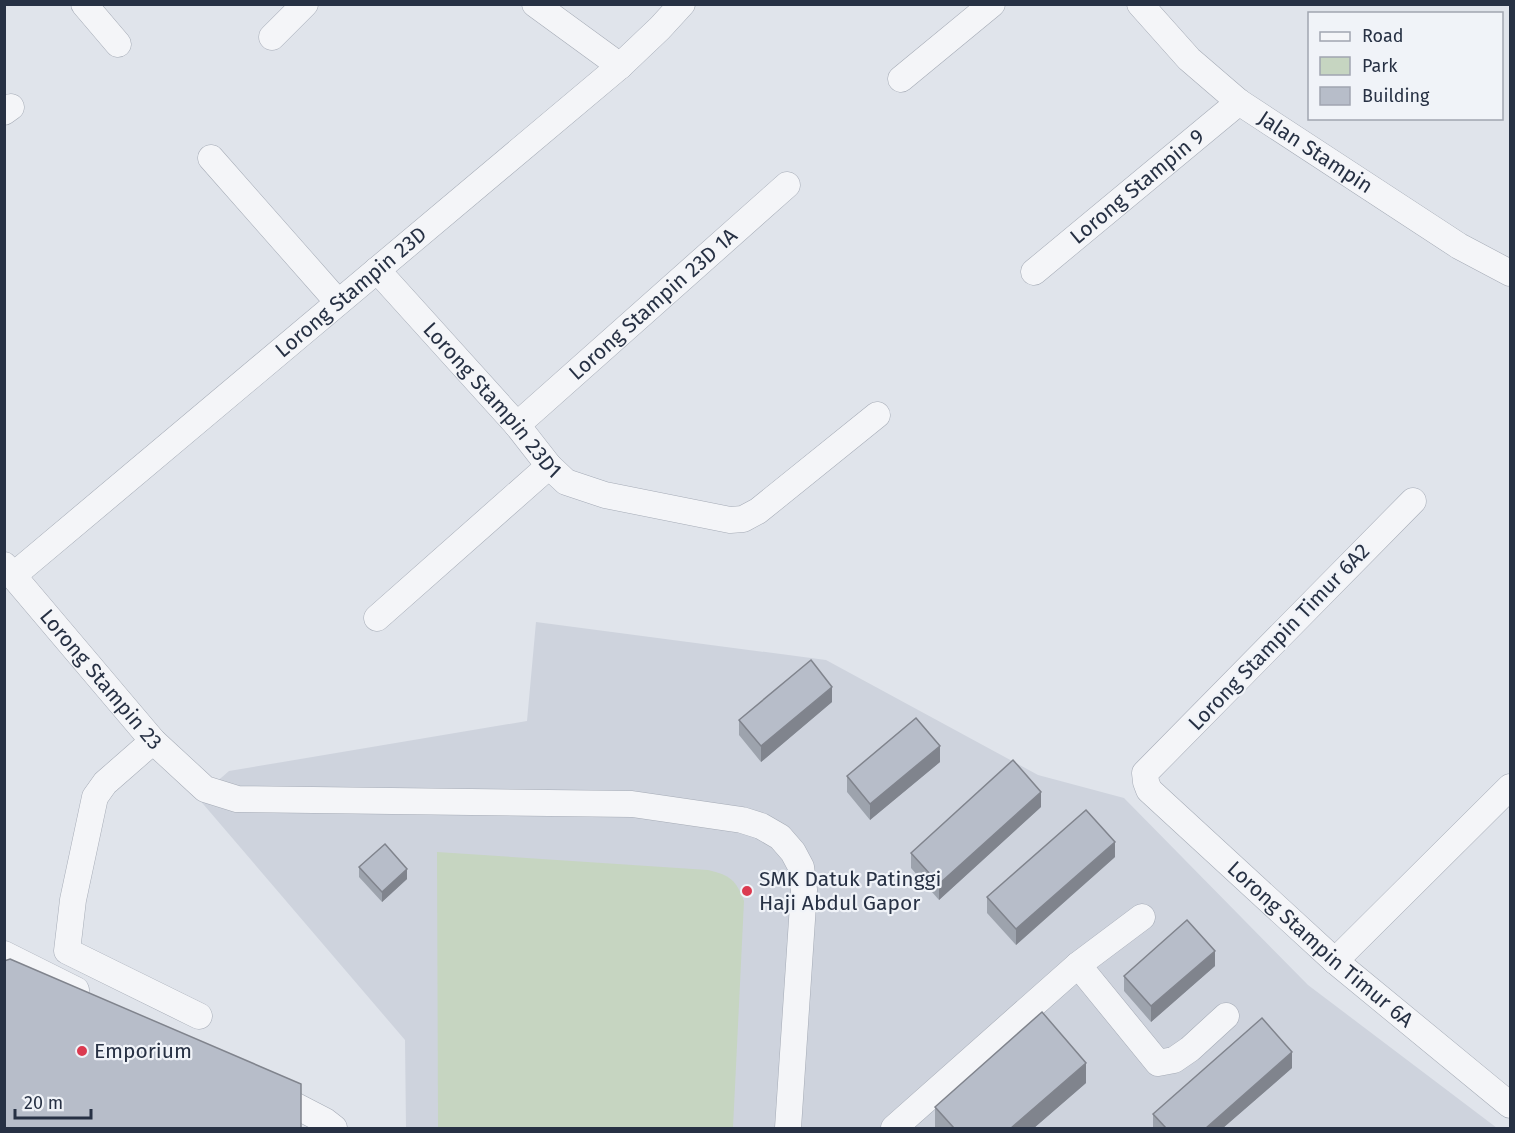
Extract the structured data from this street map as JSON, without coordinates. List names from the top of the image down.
{
  "streets": {
    "street": [
      "Jalan Stampin",
      "Lorong Stampin 9",
      "Lorong Stampin 23D",
      "Lorong Stampin 23D 1A",
      "Lorong Stampin 23D1",
      "Lorong Stampin Timur 6A2",
      "Lorong Stampin 23",
      "Lorong Stampin Timur 6A"
    ]
  },
  "crossings": [
    ["Jalan Stampin", "Lorong Stampin 9"],
    ["Lorong Stampin 23D", "Lorong Stampin 23D1"],
    ["Lorong Stampin 23D", "Lorong Stampin 23"],
    ["Lorong Stampin 23D 1A", "Lorong Stampin 23D1"],
    ["Lorong Stampin Timur 6A2", "Lorong Stampin Timur 6A"]
  ],
  "places": ["SMK Datuk Patinggi Haji Abdul Gapor", "Emporium"],
  "legend": ["Road", "Park", "Building"],
  "scale_bar": "20 m"
}
